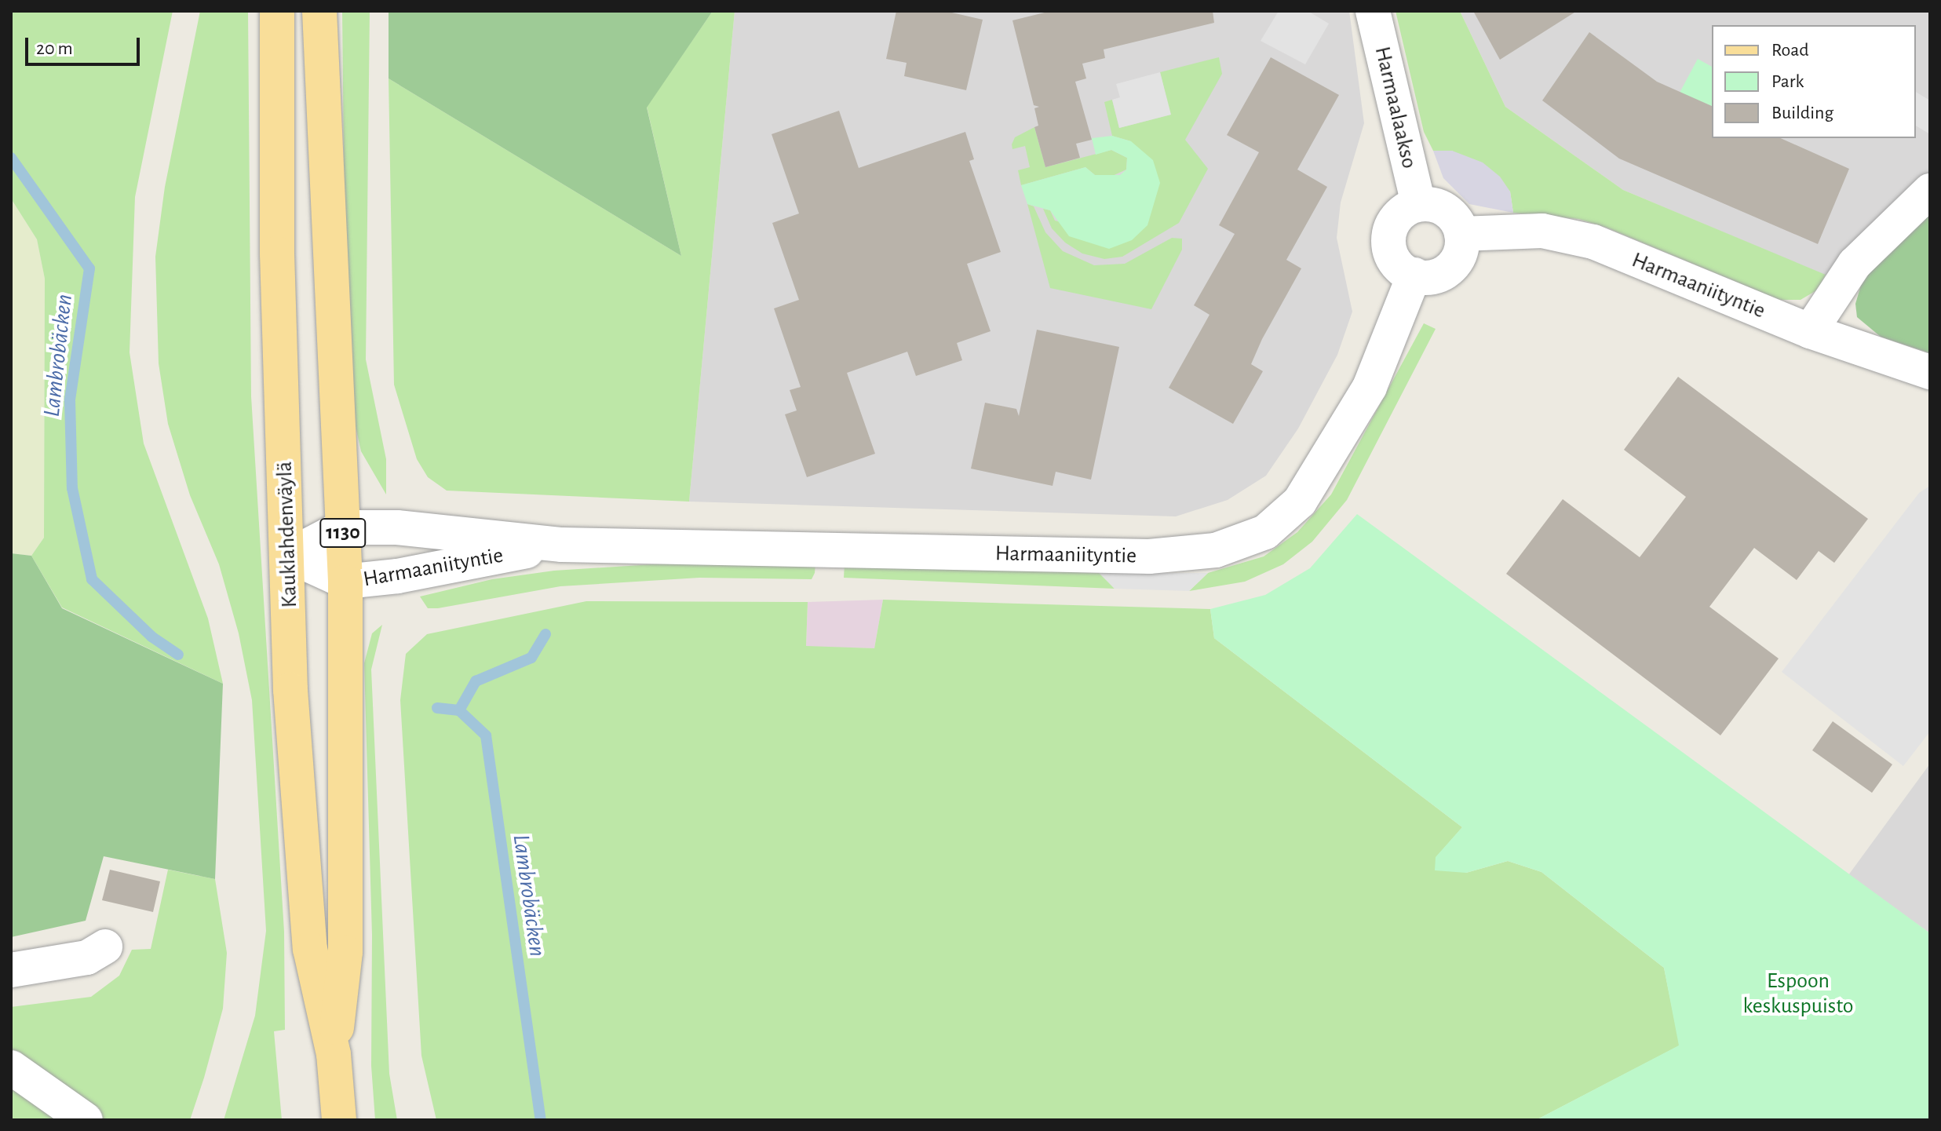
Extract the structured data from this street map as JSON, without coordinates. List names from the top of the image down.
{
  "streets": {
    "main road": ["1130", "Kauklahdenväylä"],
    "street": ["Harmaalaakso", "Harmaaniityntie"]
  },
  "crossings": [
    ["Harmaalaakso", "Harmaaniityntie"],
    ["Harmaaniityntie", "Kauklahdenväylä"]
  ],
  "water": ["Lambrobäcken"],
  "parks": ["Espoon keskuspuisto"],
  "legend": ["Road", "Park", "Building"],
  "scale_bar": "20 m"
}
